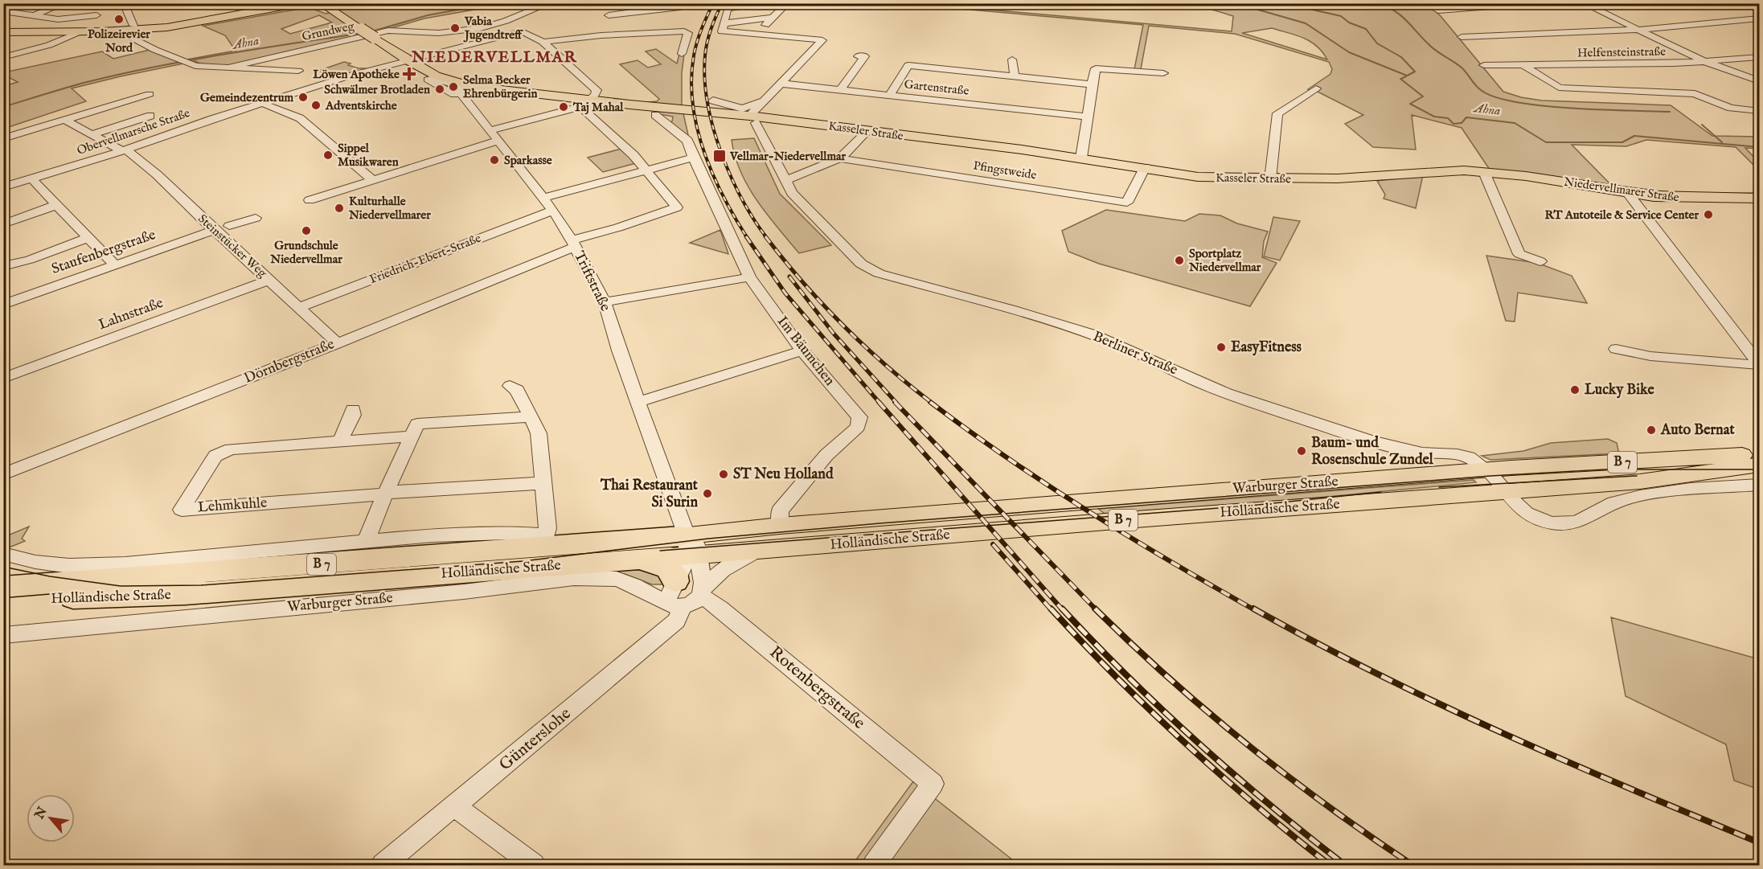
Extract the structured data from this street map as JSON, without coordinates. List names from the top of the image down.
{
  "streets": {
    "highway": ["B 7", "Holländische Straße"],
    "main road": ["Kasseler Straße", "Niedervellmarer Straße", "Warburger Straße"],
    "street": [
      "Grundweg",
      "Helfensteinstraße",
      "Gartenstraße",
      "Obervellmarsche Straße",
      "Pfingstweide",
      "Steinstücker Weg",
      "Staufenbergstraße",
      "Friedrich-Ebert-Straße",
      "Triftstraße",
      "Lahnstraße",
      "Im Bäumchen",
      "Berliner Straße",
      "Dörnbergstraße",
      "Lehmkuhle",
      "Rotenbergstraße",
      "Günterslohe"
    ]
  },
  "crossings": [
    ["Kasseler Straße", "Obervellmarsche Straße"],
    ["Kasseler Straße", "Pfingstweide"],
    ["Kasseler Straße", "Niedervellmarer Straße"],
    ["Kasseler Straße", "Triftstraße"],
    ["Kasseler Straße", "Berliner Straße"],
    ["Obervellmarsche Straße", "Steinstücker Weg"],
    ["Steinstücker Weg", "Staufenbergstraße"],
    ["Steinstücker Weg", "Friedrich-Ebert-Straße"],
    ["Steinstücker Weg", "Lahnstraße"],
    ["Steinstücker Weg", "Dörnbergstraße"],
    ["Friedrich-Ebert-Straße", "Triftstraße"],
    ["Triftstraße", "Dörnbergstraße"],
    ["Triftstraße", "Warburger Straße"],
    ["Triftstraße", "Holländische Straße"],
    ["Triftstraße", "Rotenbergstraße"],
    ["Triftstraße", "Günterslohe"],
    ["Im Bäumchen", "Holländische Straße"],
    ["Berliner Straße", "B 7"],
    ["Berliner Straße", "Warburger Straße"],
    ["Berliner Straße", "Holländische Straße"],
    ["B 7", "Warburger Straße"],
    ["B 7", "Holländische Straße"],
    ["Warburger Straße", "Holländische Straße"],
    ["Warburger Straße", "Günterslohe"],
    ["Holländische Straße", "Günterslohe"]
  ],
  "districts": ["NIEDERVELLMAR"],
  "water": ["Ahna"],
  "places": {
    "other": [
      "Polizeirevier Nord",
      "Vabia Jugendtreff",
      "Selma Becker Ehrenbürgerin",
      "Schwälmer Brotladen",
      "Gemeindezentrum",
      "Adventskirche",
      "Taj Mahal",
      "Sippel Musikwaren",
      "Sparkasse",
      "Kulturhalle Niedervellmarer",
      "RT Autoteile & Service Center",
      "Grundschule Niedervellmar",
      "Sportplatz Niedervellmar",
      "EasyFitness",
      "Lucky Bike",
      "Auto Bernat",
      "Baum- und Rosenschule Zundel",
      "ST Neu Holland",
      "Thai Restaurant Si Surin"
    ],
    "health": ["Löwen Apotheke"],
    "transit": ["Vellmar-Niedervellmar"]
  },
  "north": "top left"
}
